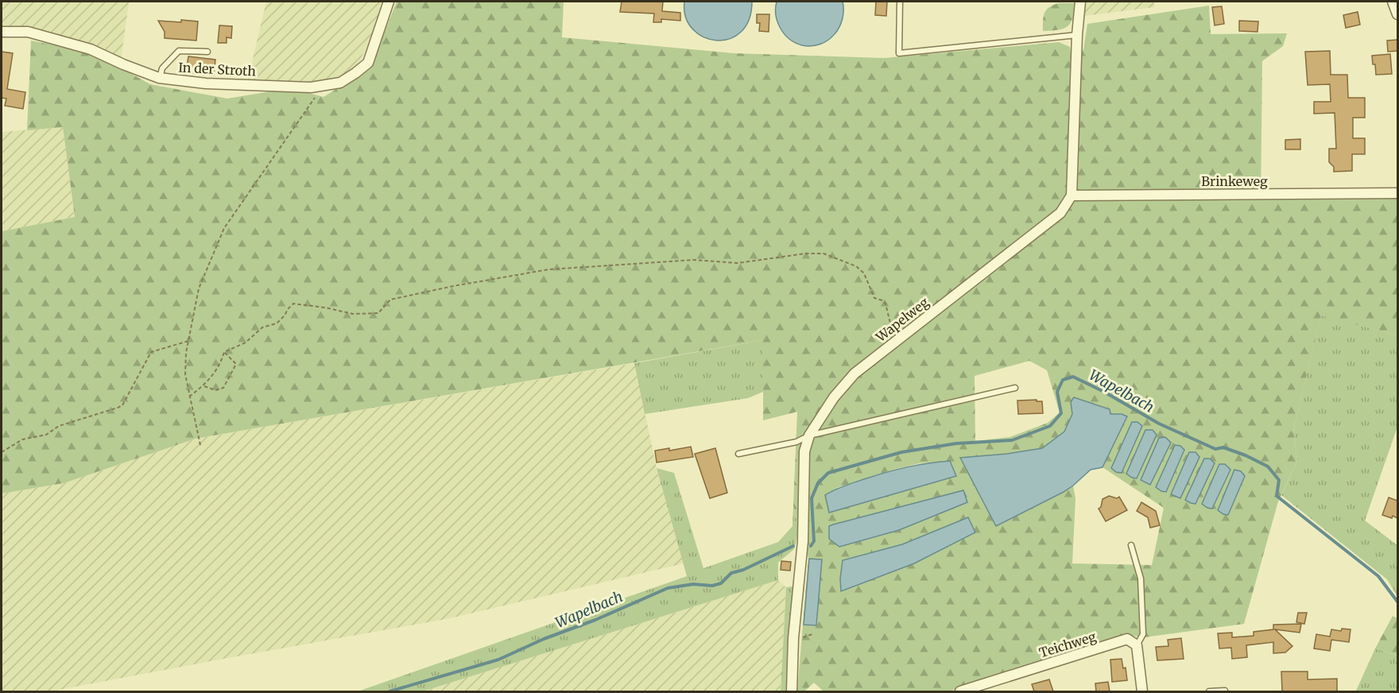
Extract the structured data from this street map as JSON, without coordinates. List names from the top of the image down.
{
  "streets": {
    "street": [
      "In der Stroth",
      "Brinkeweg",
      "Wapelweg",
      "Teichweg"
    ]
  },
  "crossings": [
    ["Brinkeweg", "Wapelweg"]
  ],
  "water": ["Wapelbach"]
}
